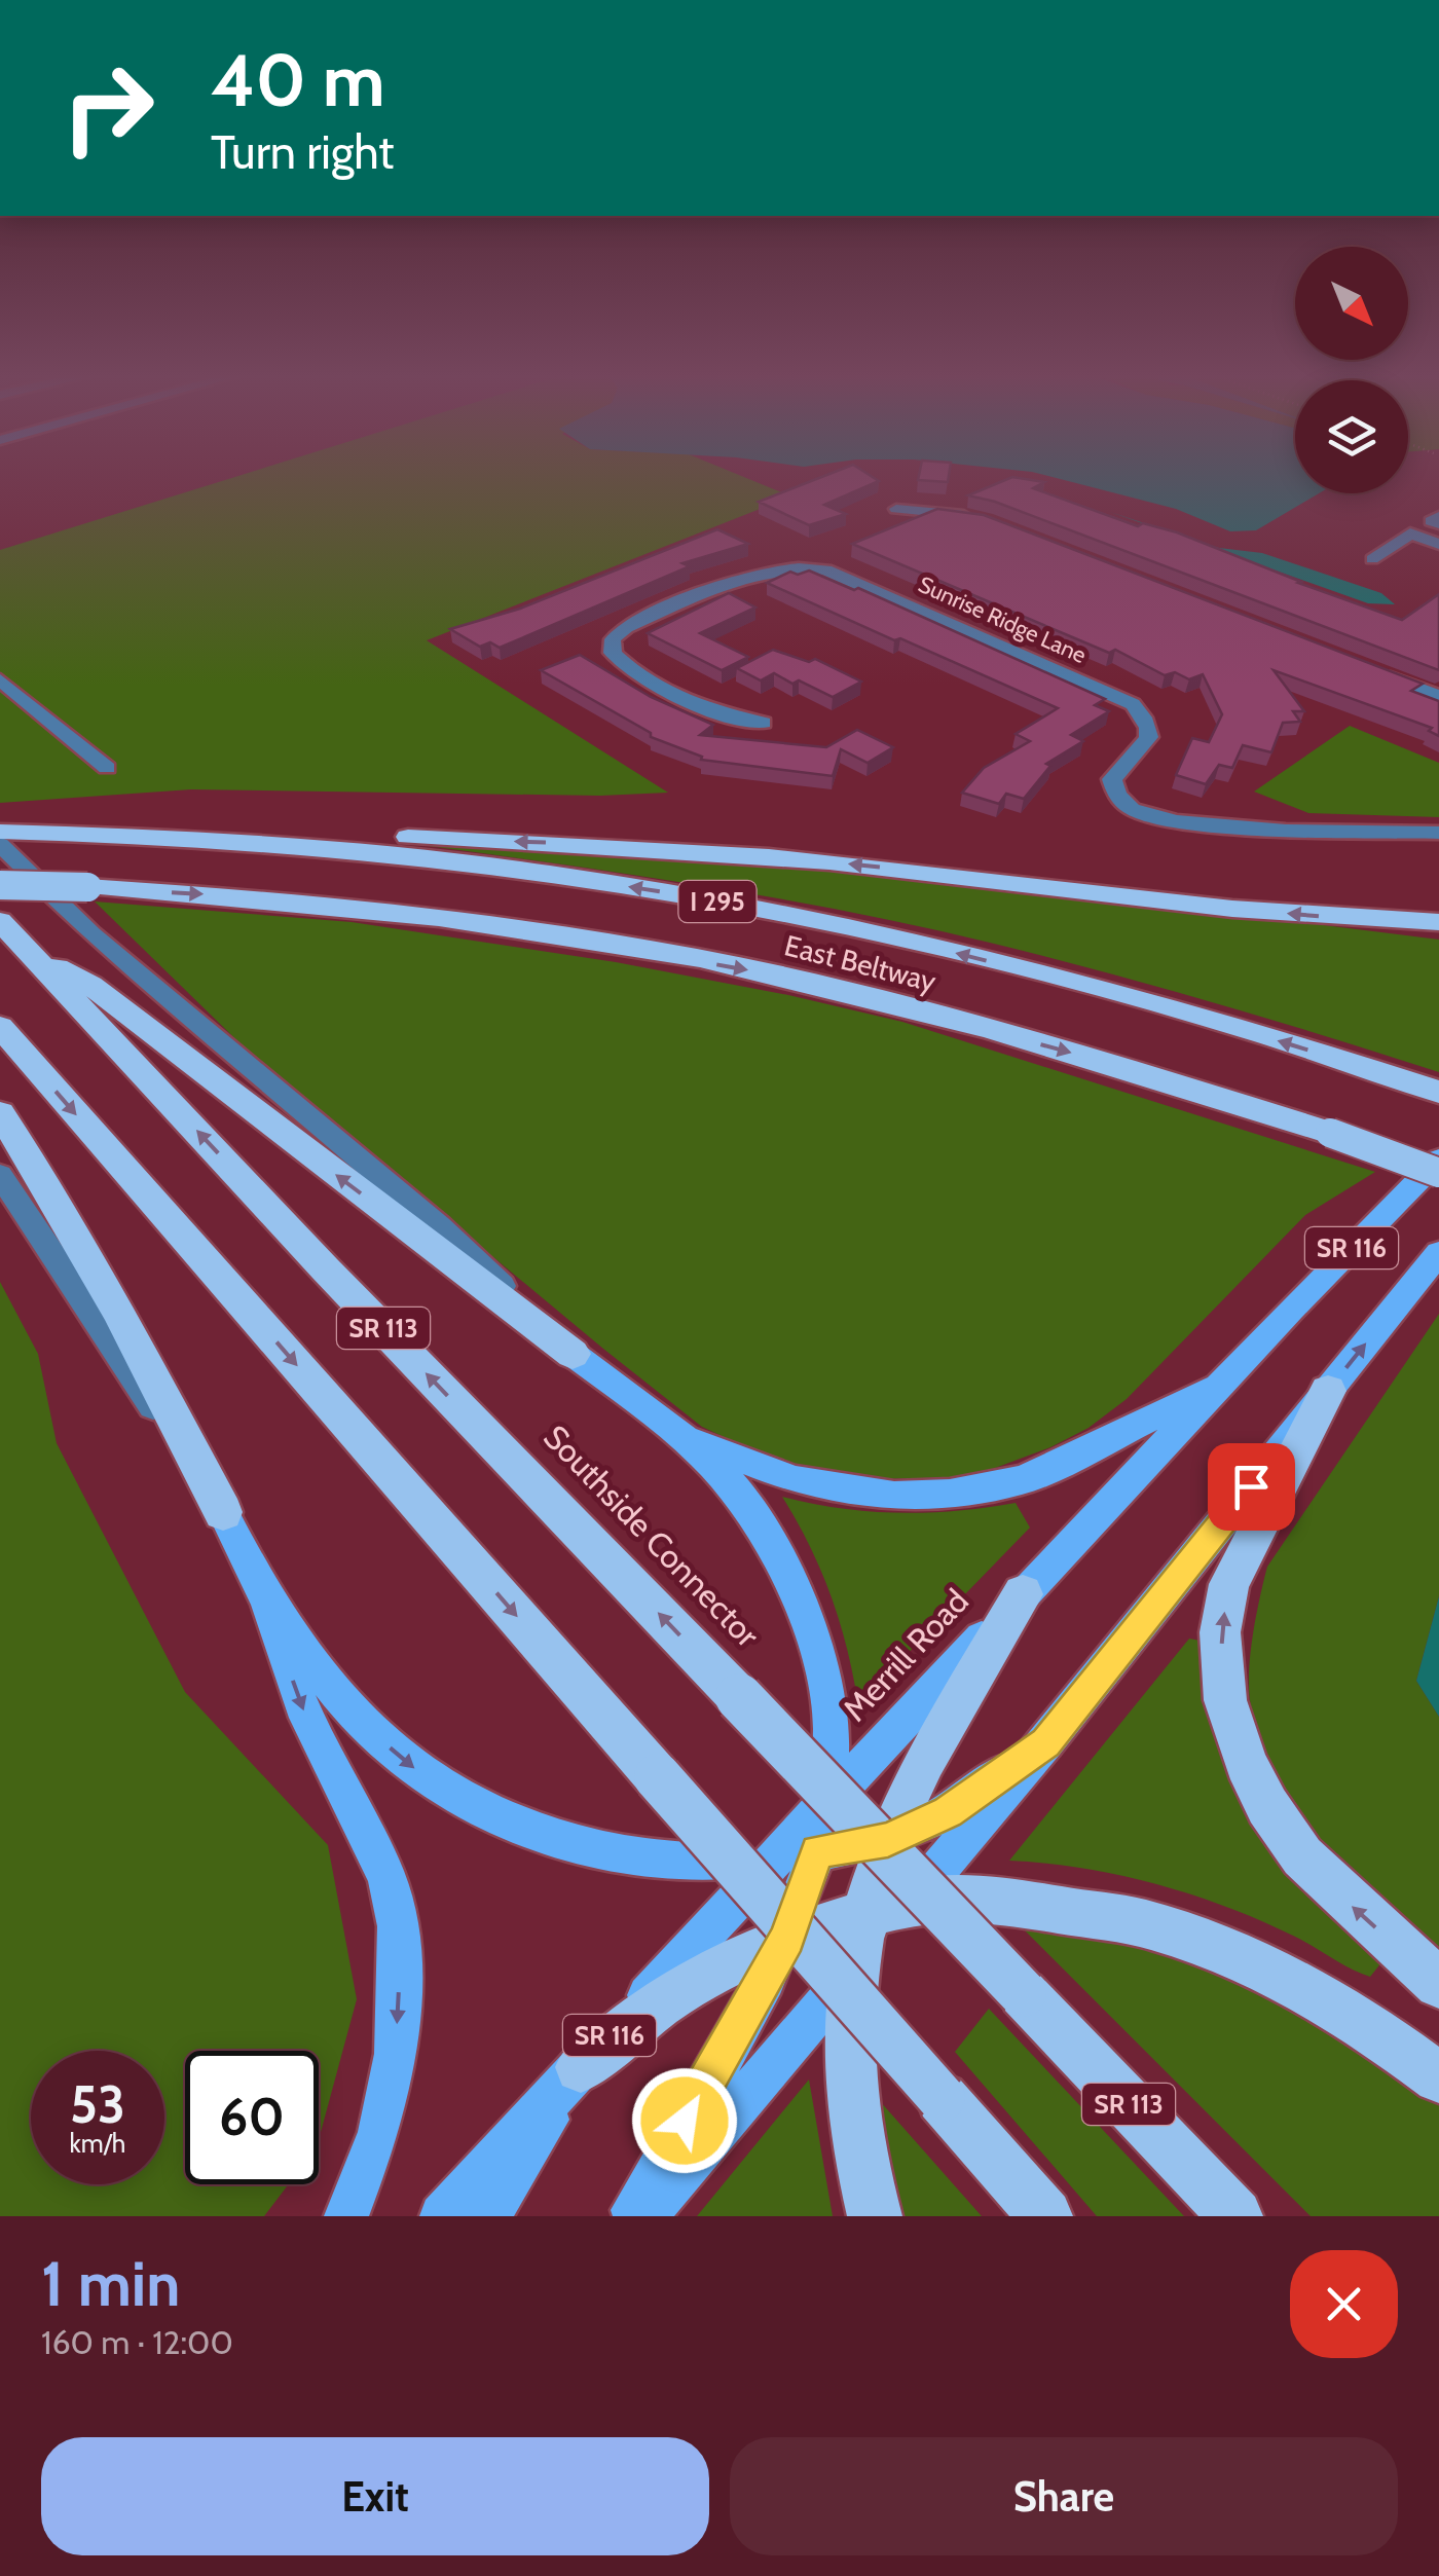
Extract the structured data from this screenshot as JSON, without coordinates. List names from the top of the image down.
{
  "streets": {
    "highway": [
      "I 295",
      "East Beltway",
      "SR 113",
      "Southside Connector"
    ],
    "main road": ["SR 116", "Merrill Road"],
    "street": ["Sunrise Ridge Lane"]
  },
  "north": "bottom right",
  "page": {
    "turn": ["40 m", "Turn right"],
    "speed": "53 km/h",
    "limit": "60",
    "heading": ["1 min", "160 m · 12:00"],
    "buttons": ["Exit", "Share"]
  }
}
